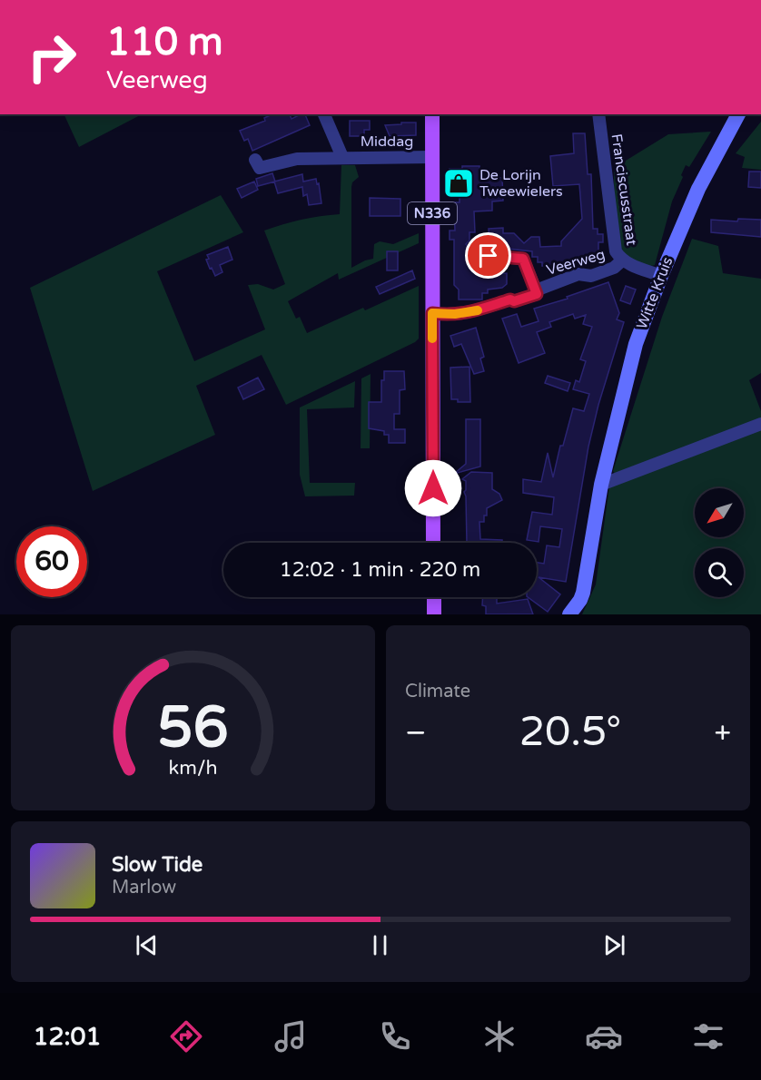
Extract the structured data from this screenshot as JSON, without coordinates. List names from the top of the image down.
{
  "streets": {
    "main road": ["N336", "Witte Kruis"],
    "street": ["Middag", "Franciscusstraat", "Veerweg"]
  },
  "crossings": [
    ["Middag", "N336"],
    ["Franciscusstraat", "Veerweg"],
    ["Franciscusstraat", "Witte Kruis"],
    ["N336", "Veerweg"]
  ],
  "places": {
    "shop": ["De Lorijn Tweewielers"]
  },
  "north": "bottom left",
  "page": {
    "turn": ["110 m", "Veerweg"],
    "limit": "60",
    "trip": "12:02 · 1 min · 220 m",
    "tile": "Climate",
    "heat": ["−", "20.5°", "+"],
    "song": ["Slow Tide", "Marlow"],
    "tabs": "12:01",
    "gauge": ["56", "km/h"]
  }
}
